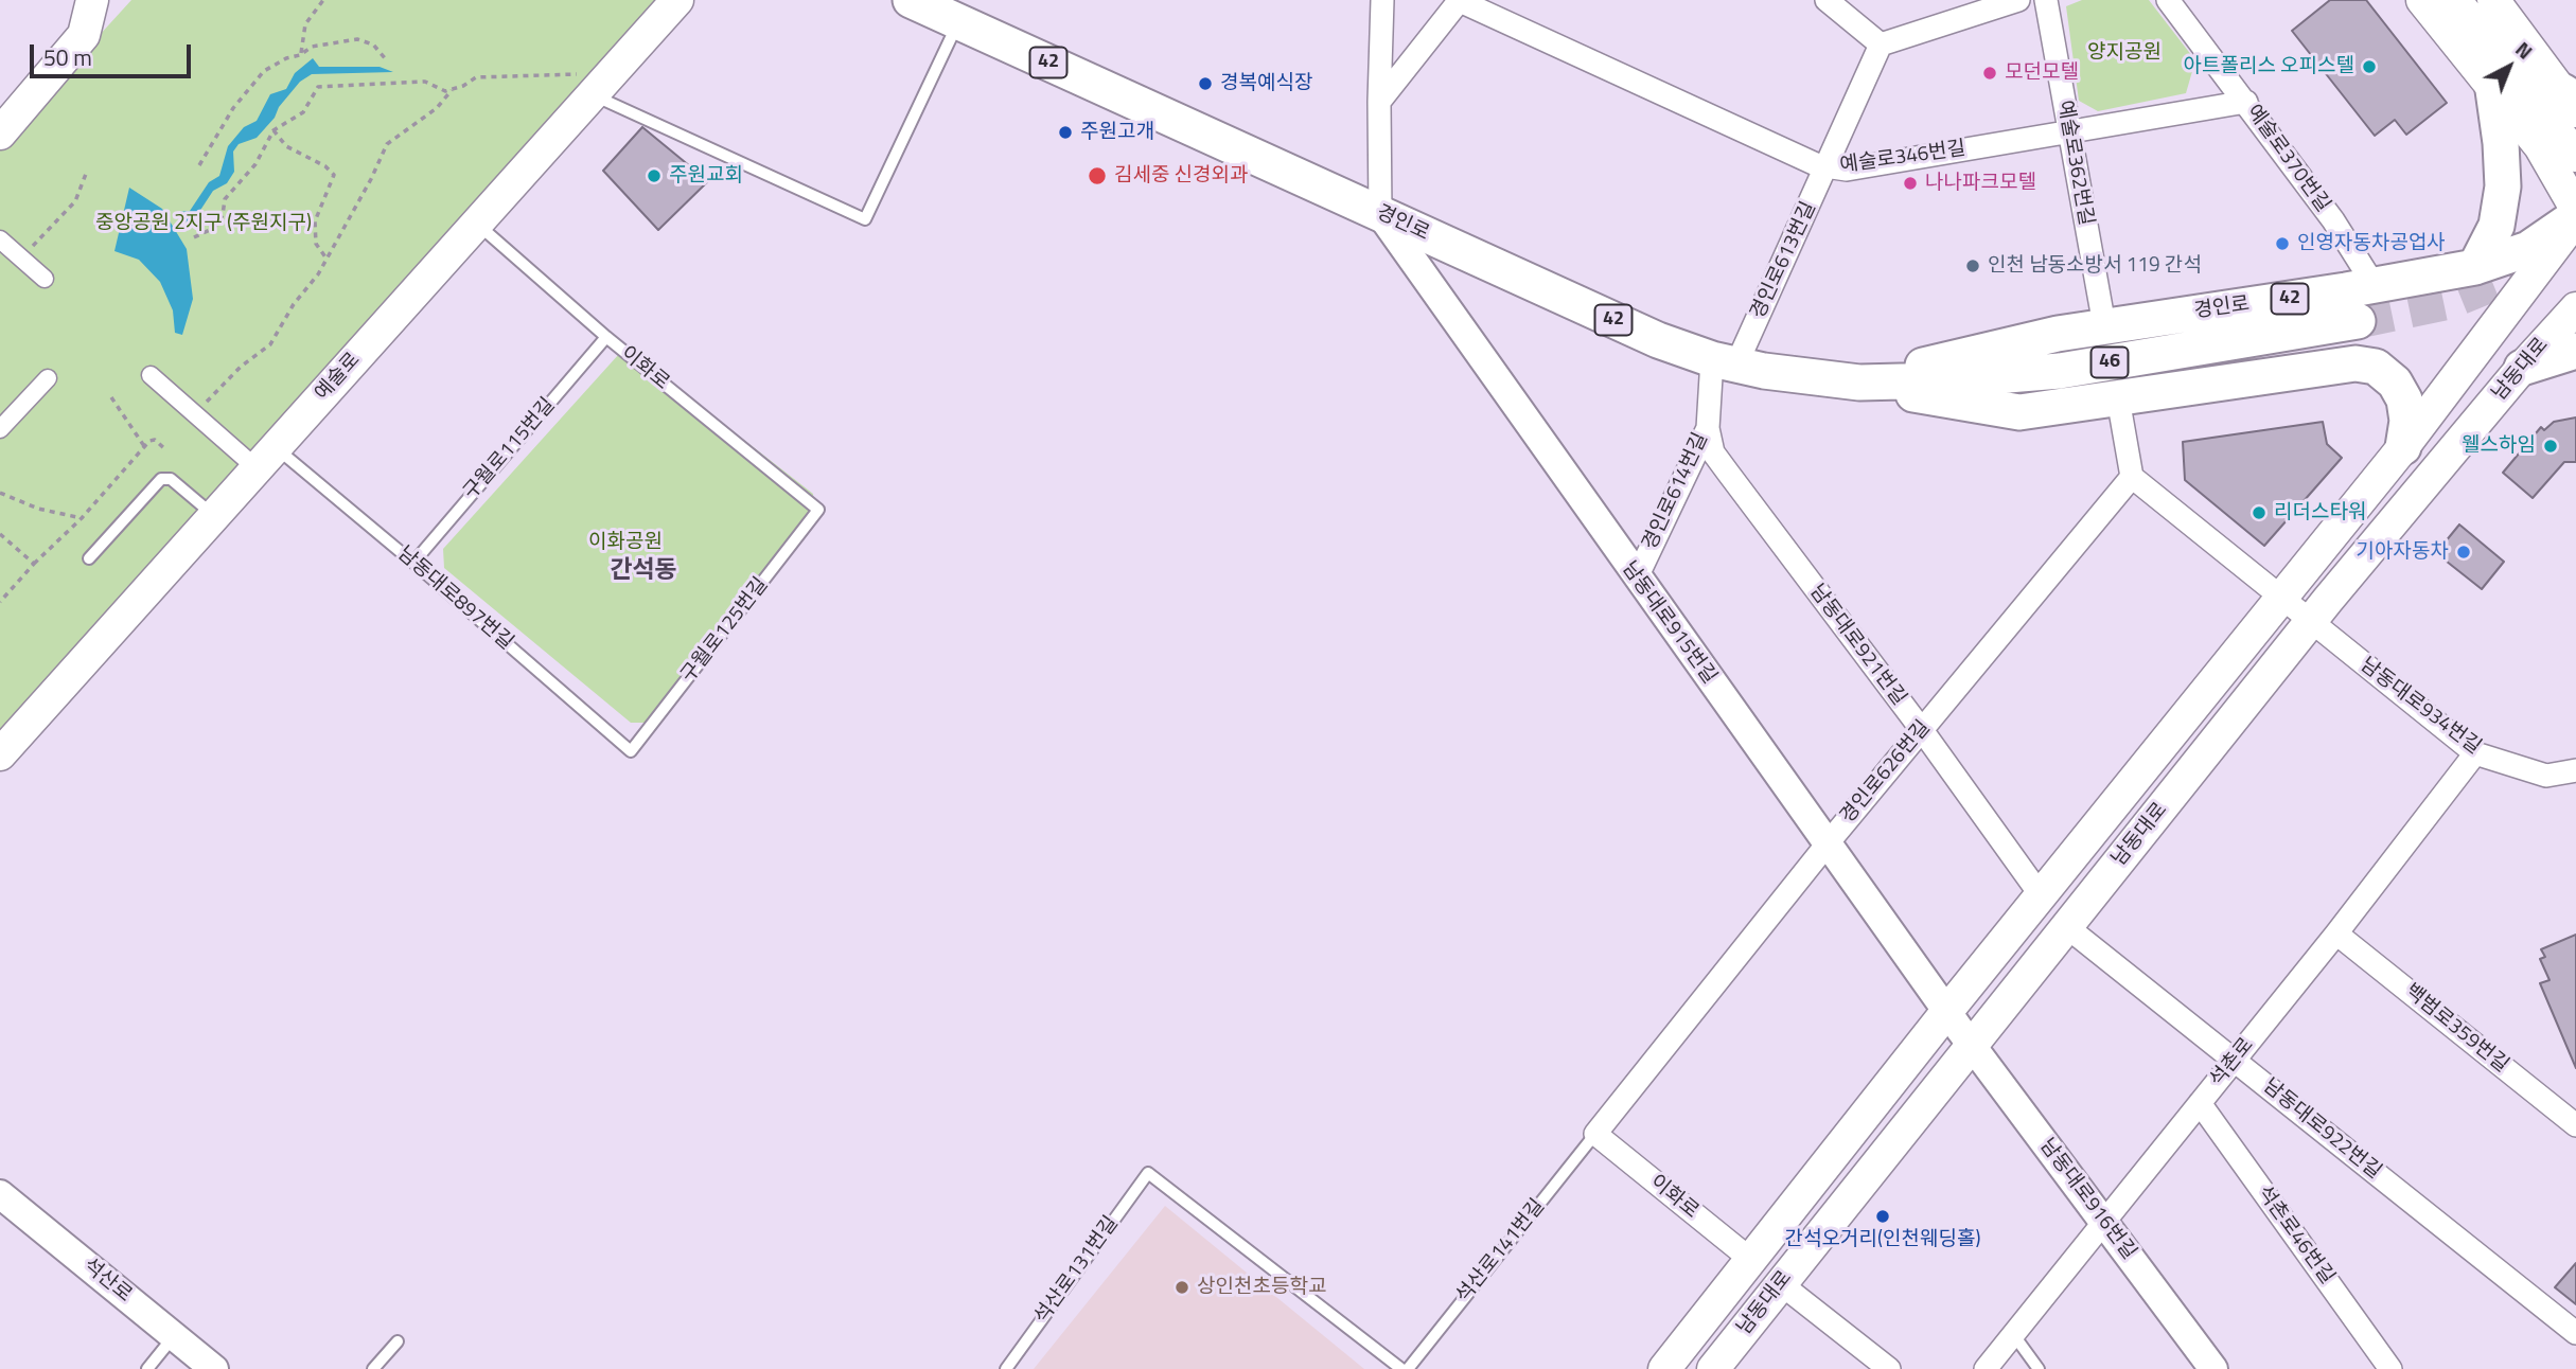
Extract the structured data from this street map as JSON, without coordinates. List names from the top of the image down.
{
  "streets": {
    "main road": [
      "42",
      "경인로",
      "46",
      "남동대로",
      "예술로"
    ],
    "street": [
      "예술로346번길",
      "예술로370번길",
      "예술로362번길",
      "경인로613번길",
      "이화로",
      "경인로614번길",
      "남동대로915번길",
      "남동대로921번길",
      "남동대로934번길",
      "경인로626번길",
      "백범로359번길",
      "석촌로",
      "남동대로922번길",
      "남동대로916번길",
      "석촌로46번길",
      "석산로"
    ],
    "lane": [
      "구월로115번길",
      "남동대로897번길",
      "구월로125번길",
      "석산로141번길",
      "석산로131번길"
    ]
  },
  "crossings": [
    ["예술로346번길", "예술로370번길"],
    ["예술로346번길", "예술로362번길"],
    ["예술로346번길", "경인로613번길"],
    ["예술로370번길", "경인로"],
    ["예술로362번길", "경인로"],
    ["경인로", "경인로613번길"],
    ["경인로", "경인로614번길"],
    ["경인로", "남동대로915번길"],
    ["경인로613번길", "경인로614번길"],
    ["이화로", "예술로"],
    ["이화로", "구월로115번길"],
    ["이화로", "구월로125번길"],
    ["이화로", "경인로626번길"],
    ["이화로", "석산로141번길"],
    ["남동대로", "남동대로915번길"],
    ["남동대로", "남동대로934번길"],
    ["남동대로", "남동대로922번길"],
    ["남동대로", "남동대로916번길"],
    ["예술로", "남동대로897번길"],
    ["구월로115번길", "남동대로897번길"],
    ["경인로614번길", "남동대로915번길"],
    ["경인로614번길", "남동대로921번길"],
    ["남동대로897번길", "구월로125번길"],
    ["남동대로915번길", "경인로626번길"],
    ["남동대로915번길", "남동대로916번길"],
    ["남동대로921번길", "경인로626번길"],
    ["남동대로934번길", "경인로626번길"],
    ["남동대로934번길", "석촌로"],
    ["경인로626번길", "석산로141번길"],
    ["백범로359번길", "석촌로"],
    ["석촌로", "남동대로922번길"],
    ["석촌로", "남동대로916번길"],
    ["석촌로", "석촌로46번길"]
  ],
  "districts": ["간석동"],
  "parks": ["양지공원", "중앙공원 2지구 (주원지구)", "이화공원"],
  "places": [
    "아트폴리스 오피스텔",
    "모던모텔",
    "경복예식장",
    "주원고개",
    "주원교회",
    "김세중 신경외과",
    "나나파크모텔",
    "인영자동차공업사",
    "인천 남동소방서 119 간석",
    "웰스하임",
    "리더스타워",
    "기아자동차",
    "간석오거리(인천웨딩홀)",
    "상인천초등학교"
  ],
  "scale_bar": "50 m",
  "north": "top right"
}
